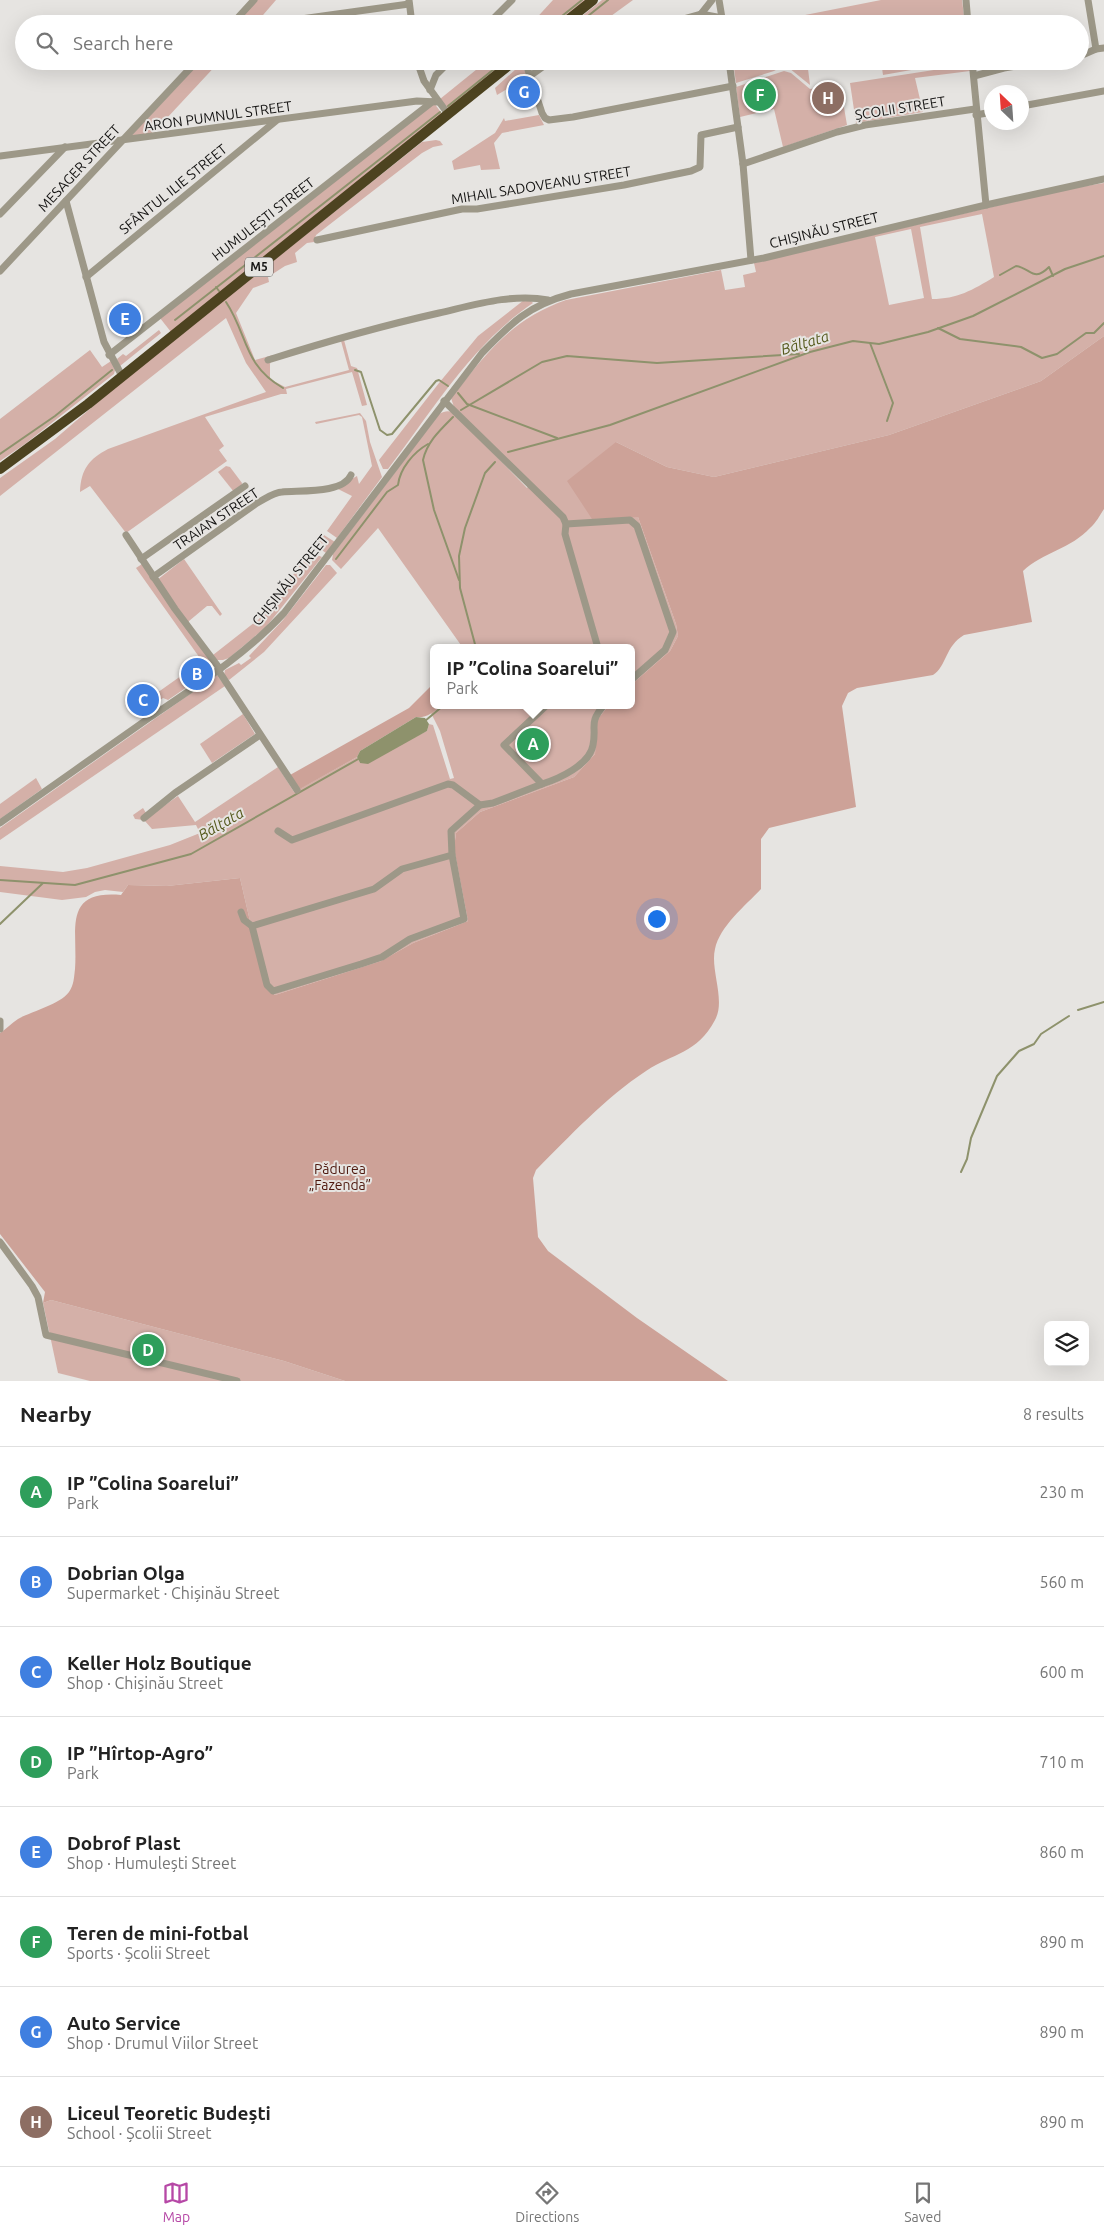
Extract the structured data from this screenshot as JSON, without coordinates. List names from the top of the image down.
{
  "streets": {
    "highway": ["M5"],
    "street": [
      "ȘCOLII STREET",
      "ARON PUMNUL STREET",
      "MESAGER STREET",
      "MIHAIL SADOVEANU STREET",
      "SFÂNTUL ILIE STREET",
      "HUMULEȘTI STREET",
      "CHIȘINĂU STREET",
      "TRAIAN STREET"
    ]
  },
  "crossings": [
    ["ARON PUMNUL STREET", "MESAGER STREET"],
    ["ARON PUMNUL STREET", "SFÂNTUL ILIE STREET"],
    ["ARON PUMNUL STREET", "HUMULEȘTI STREET"]
  ],
  "water": ["Bălţata"],
  "parks": ["Pădurea „Fazenda”"],
  "north": "top left",
  "page": {
    "search": "Search here",
    "pins": [
      "G",
      "F",
      "H",
      "E",
      "B",
      "C",
      "A",
      "D"
    ],
    "popup": ["IP ”Colina Soarelui”", "Park"],
    "heading": ["Nearby", "8 results"],
    "list": [
      {
        "mark": "A",
        "name": "IP ”Colina Soarelui”",
        "note": "Park",
        "value": "230 m"
      },
      {
        "mark": "B",
        "name": "Dobrian Olga",
        "note": "Supermarket · Chișinău Street",
        "value": "560 m"
      },
      {
        "mark": "C",
        "name": "Keller Holz Boutique",
        "note": "Shop · Chișinău Street",
        "value": "600 m"
      },
      {
        "mark": "D",
        "name": "IP ”Hîrtop-Agro”",
        "note": "Park",
        "value": "710 m"
      },
      {
        "mark": "E",
        "name": "Dobrof Plast",
        "note": "Shop · Humulești Street",
        "value": "860 m"
      },
      {
        "mark": "F",
        "name": "Teren de mini-fotbal",
        "note": "Sports · Școlii Street",
        "value": "890 m"
      },
      {
        "mark": "G",
        "name": "Auto Service",
        "note": "Shop · Drumul Viilor Street",
        "value": "890 m"
      },
      {
        "mark": "H",
        "name": "Liceul Teoretic Budești",
        "note": "School · Școlii Street",
        "value": "890 m"
      }
    ],
    "nav": ["Map", "Directions", "Saved"]
  }
}
